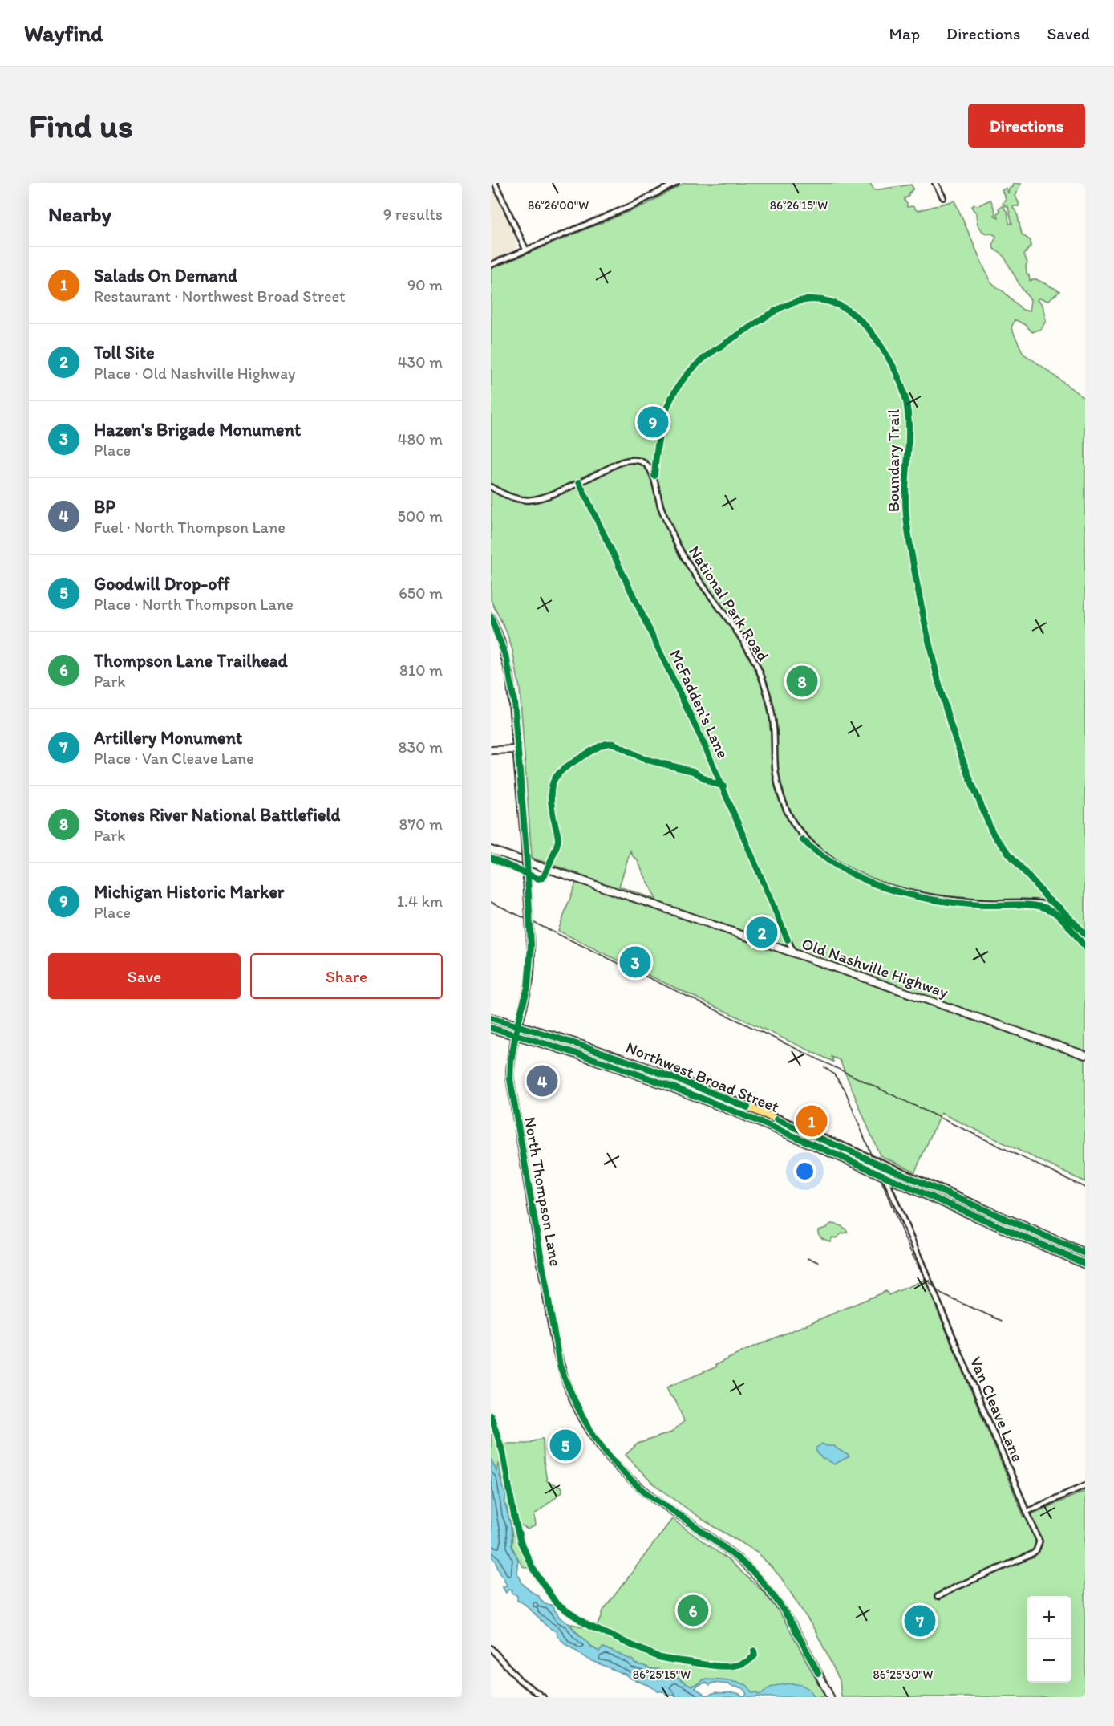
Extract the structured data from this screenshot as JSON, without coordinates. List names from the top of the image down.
{
  "streets": {
    "main road": ["Old Nashville Highway", "Northwest Broad Street", "North Thompson Lane"],
    "street": ["National Park Road", "McFadden's Lane", "Van Cleave Lane"],
    "cycle path": ["Boundary Trail"]
  },
  "crossings": [
    ["National Park Road", "McFadden's Lane"],
    ["McFadden's Lane", "Old Nashville Highway"],
    ["Northwest Broad Street", "North Thompson Lane"],
    ["Northwest Broad Street", "Van Cleave Lane"]
  ],
  "page": {
    "header": "Wayfind",
    "nav": ["Map", "Directions", "Saved"],
    "buttons": [
      "Directions",
      ["Save", "Share"]
    ],
    "title": "Find us",
    "heading": ["Nearby", "9 results"],
    "list": [
      {
        "mark": "1",
        "name": "Salads On Demand",
        "note": "Restaurant · Northwest Broad Street",
        "value": "90 m"
      },
      {
        "mark": "2",
        "name": "Toll Site",
        "note": "Place · Old Nashville Highway",
        "value": "430 m"
      },
      {
        "mark": "3",
        "name": "Hazen's Brigade Monument",
        "note": "Place",
        "value": "480 m"
      },
      {
        "mark": "4",
        "name": "BP",
        "note": "Fuel · North Thompson Lane",
        "value": "500 m"
      },
      {
        "mark": "5",
        "name": "Goodwill Drop-off",
        "note": "Place · North Thompson Lane",
        "value": "650 m"
      },
      {
        "mark": "6",
        "name": "Thompson Lane Trailhead",
        "note": "Park",
        "value": "810 m"
      },
      {
        "mark": "7",
        "name": "Artillery Monument",
        "note": "Place · Van Cleave Lane",
        "value": "830 m"
      },
      {
        "mark": "8",
        "name": "Stones River National Battlefield",
        "note": "Park",
        "value": "870 m"
      },
      {
        "mark": "9",
        "name": "Michigan Historic Marker",
        "note": "Place",
        "value": "1.4 km"
      }
    ],
    "pins": [
      "9",
      "8",
      "2",
      "3",
      "4",
      "1",
      "5",
      "6",
      "7"
    ],
    "map_buttons": ["+", "−"]
  },
  "coordinates": [
    "86°26'00\"W",
    "86°26'15\"W",
    "86°25'15\"W",
    "86°25'30\"W"
  ]
}
